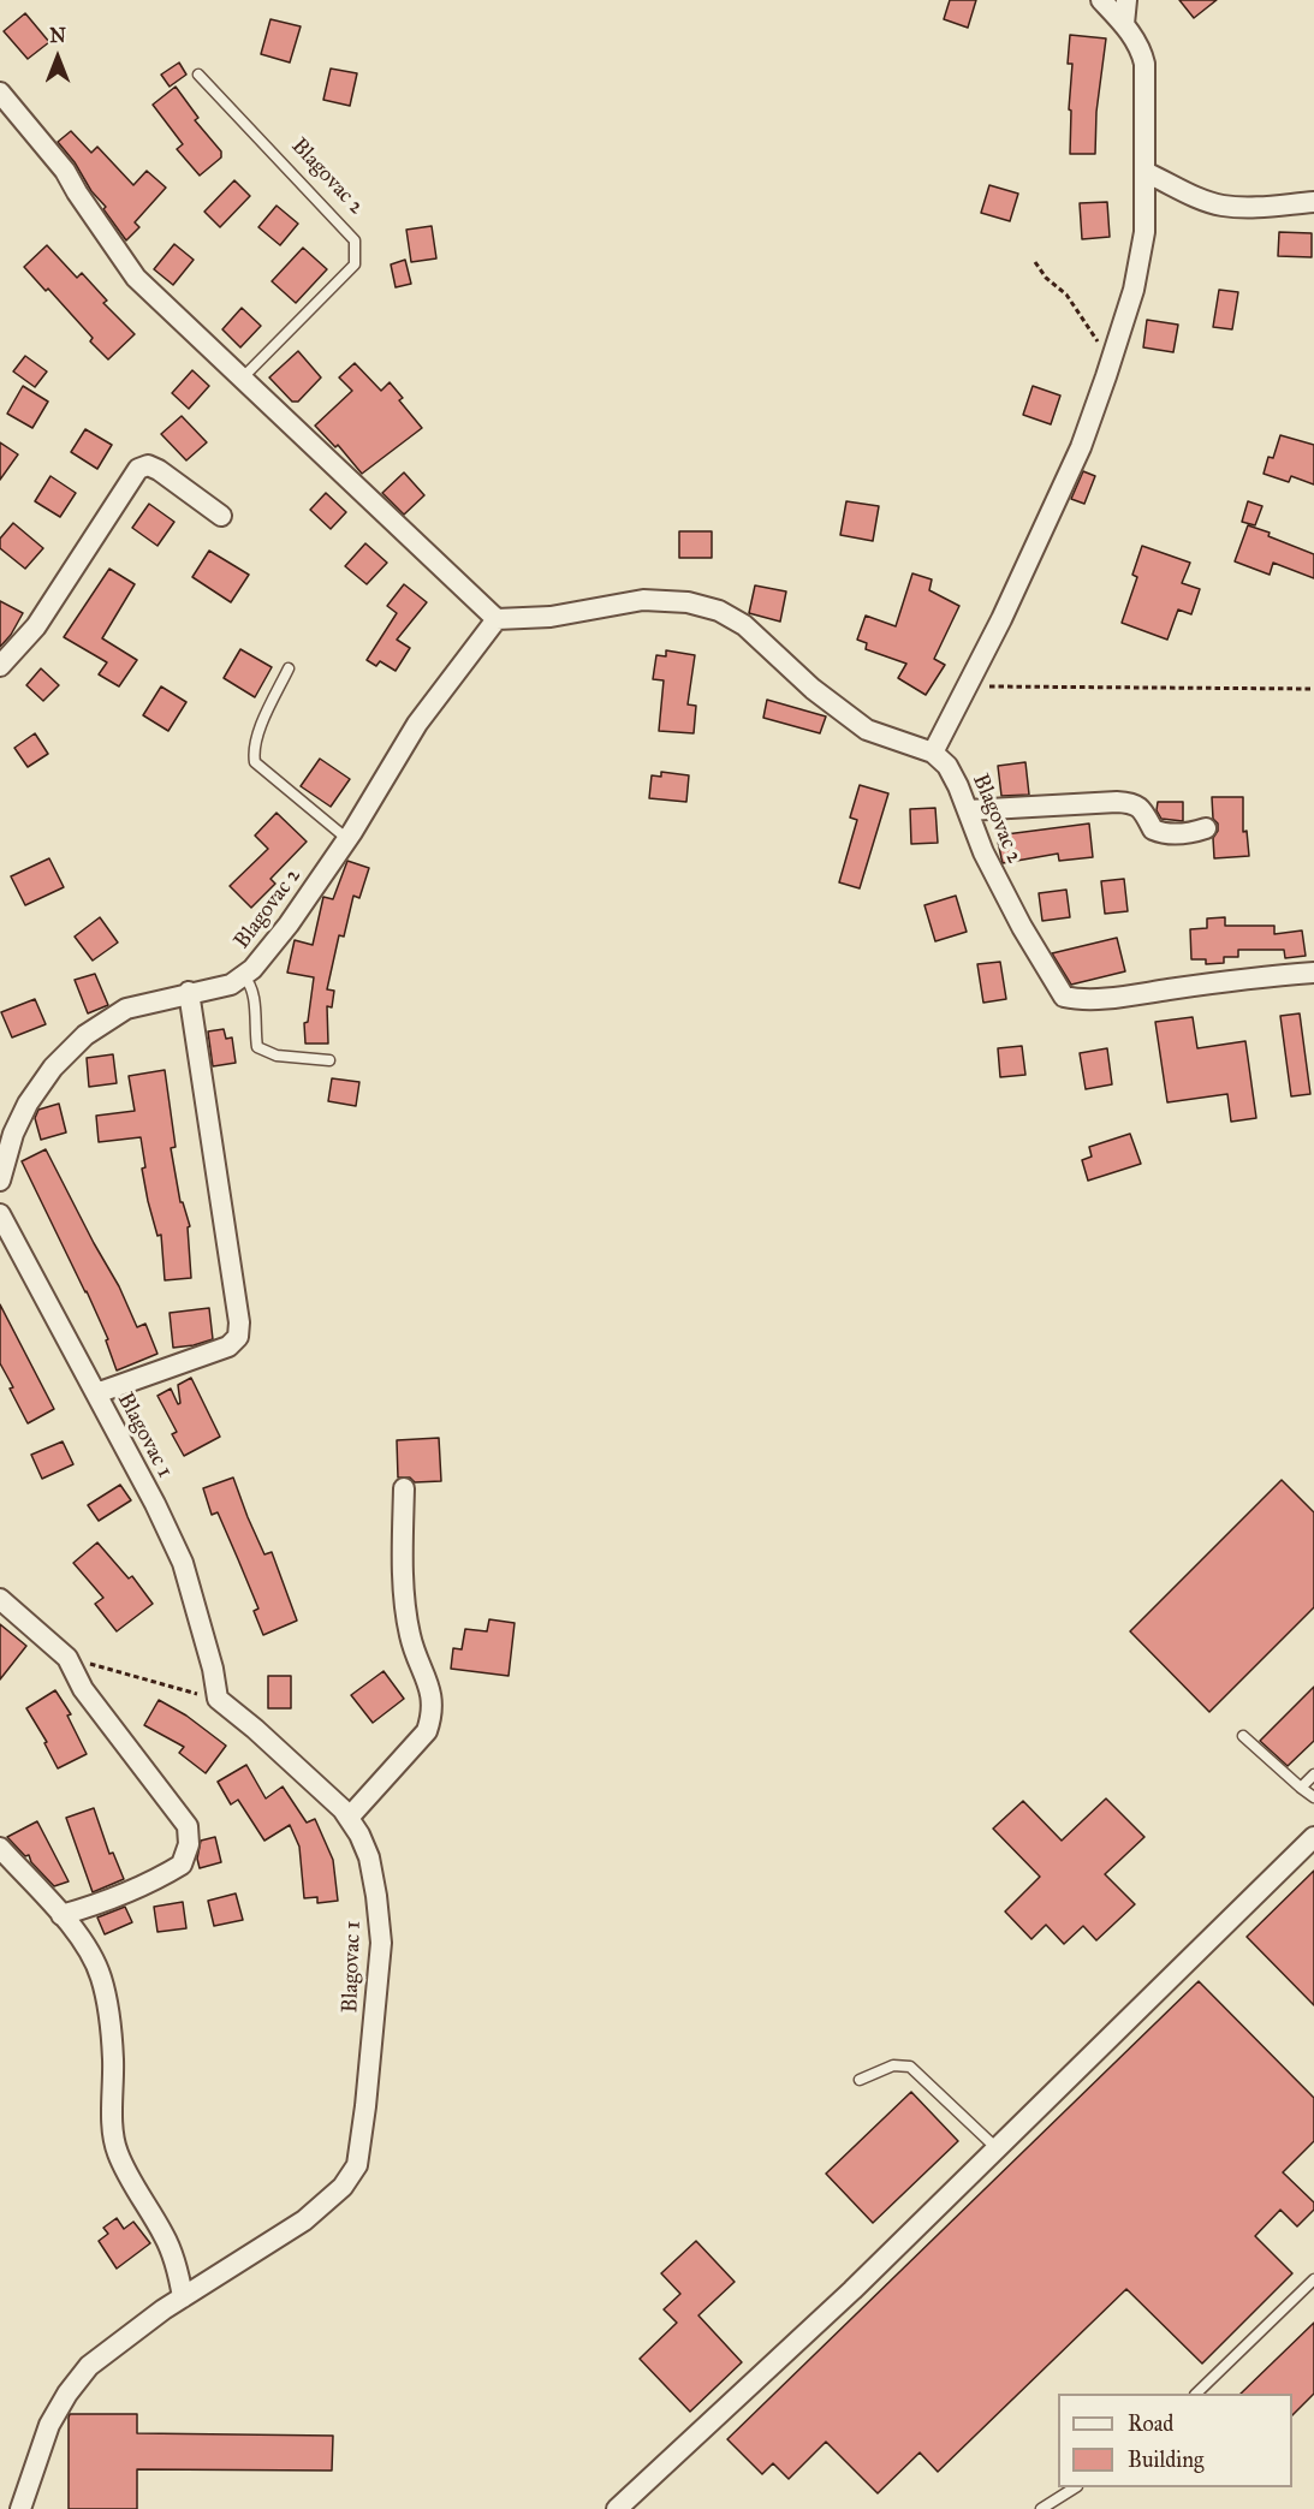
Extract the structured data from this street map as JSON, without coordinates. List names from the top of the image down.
{
  "streets": {
    "street": ["Blagovac 2", "Blagovac 1"]
  },
  "legend": ["Road", "Building"],
  "north": "top"
}
